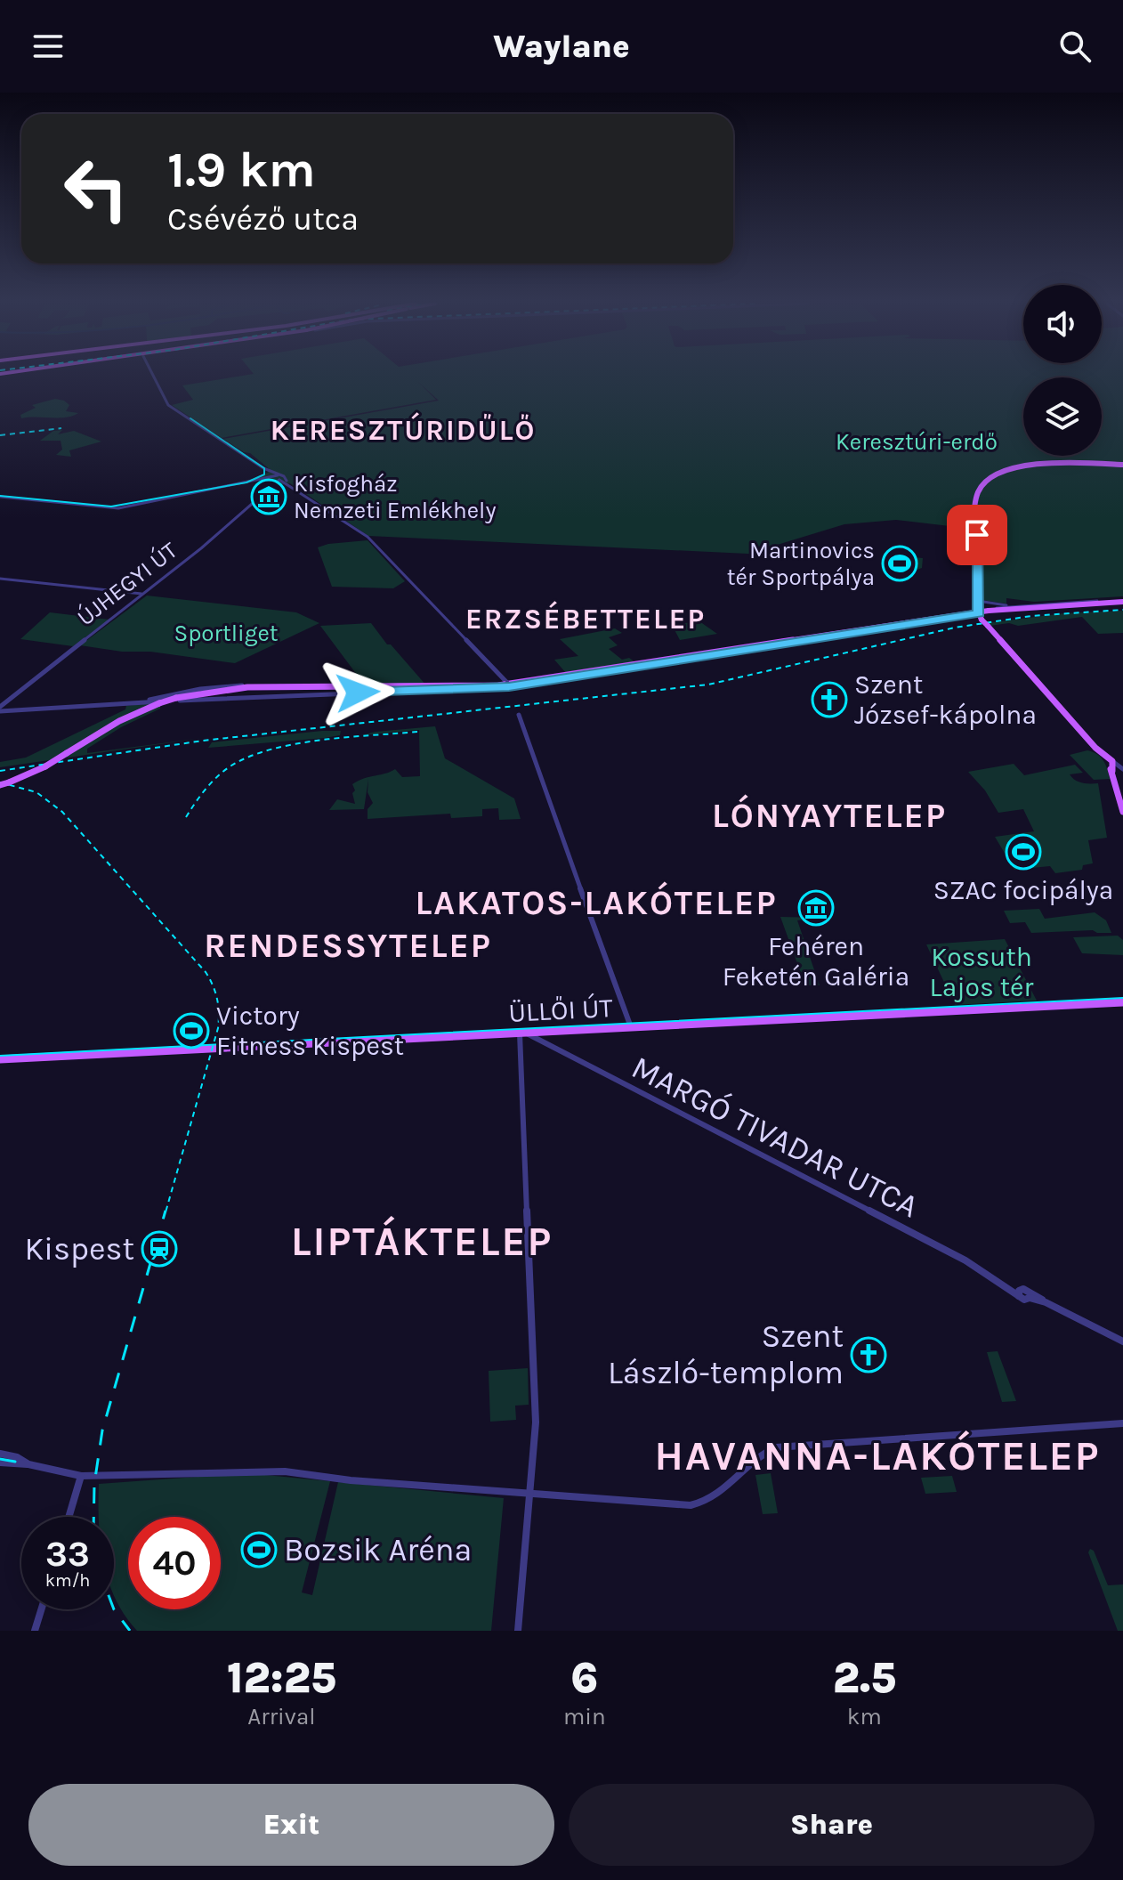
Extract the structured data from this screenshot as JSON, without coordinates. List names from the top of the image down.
{
  "streets": {
    "main road": ["ÜLLŐI ÚT"],
    "street": ["ÚJHEGYI ÚT", "MARGÓ TIVADAR UTCA"]
  },
  "crossings": [
    ["ÜLLŐI ÚT", "MARGÓ TIVADAR UTCA"]
  ],
  "districts": [
    "KERESZTÚRIDŰLŐ",
    "ERZSÉBETTELEP",
    "LÓNYAYTELEP",
    "LAKATOS-LAKÓTELEP",
    "RENDESSYTELEP",
    "LIPTÁKTELEP",
    "HAVANNA-LAKÓTELEP"
  ],
  "parks": ["Keresztúri-erdő", "Sportliget", "Kossuth Lajos tér"],
  "places": {
    "museum": ["Kisfogház Nemzeti Emlékhely", "Fehéren Feketén Galéria"],
    "sports": [
      "Martinovics tér Sportpálya",
      "SZAC focipálya",
      "Victory Fitness Kispest",
      "Bozsik Aréna"
    ],
    "church": ["Szent József-kápolna", "Szent László-templom"],
    "station": ["Kispest"]
  },
  "page": {
    "header": "Waylane",
    "turn": ["1.9 km", "Csévéző utca"],
    "speed": "33 km/h",
    "limit": "40",
    "eta": [
      "12:25",
      "Arrival",
      "6",
      "min",
      "2.5",
      "km"
    ],
    "buttons": ["Exit", "Share"]
  }
}
